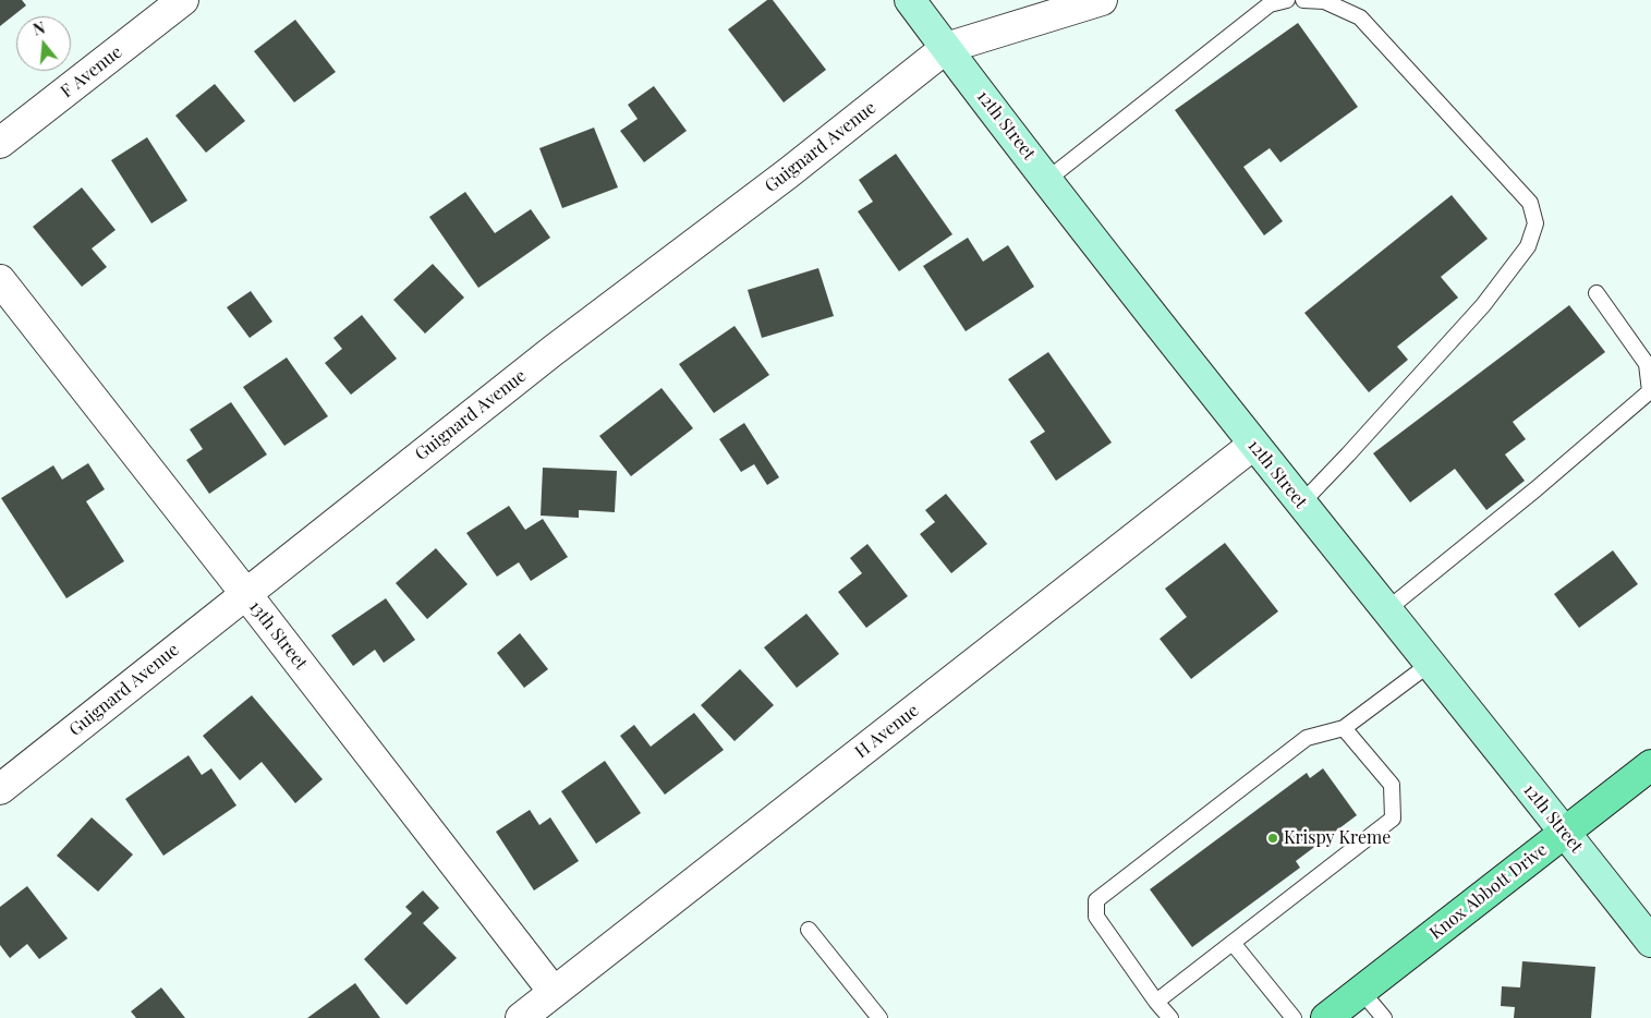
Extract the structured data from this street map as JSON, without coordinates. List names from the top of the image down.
{
  "streets": {
    "main road": ["12th Street", "Knox Abbott Drive"],
    "street": [
      "F Avenue",
      "Guignard Avenue",
      "13th Street",
      "H Avenue"
    ]
  },
  "crossings": [
    ["12th Street", "Guignard Avenue"],
    ["12th Street", "H Avenue"],
    ["12th Street", "Knox Abbott Drive"],
    ["Guignard Avenue", "13th Street"],
    ["13th Street", "H Avenue"]
  ],
  "places": ["Krispy Kreme"],
  "north": "top"
}
